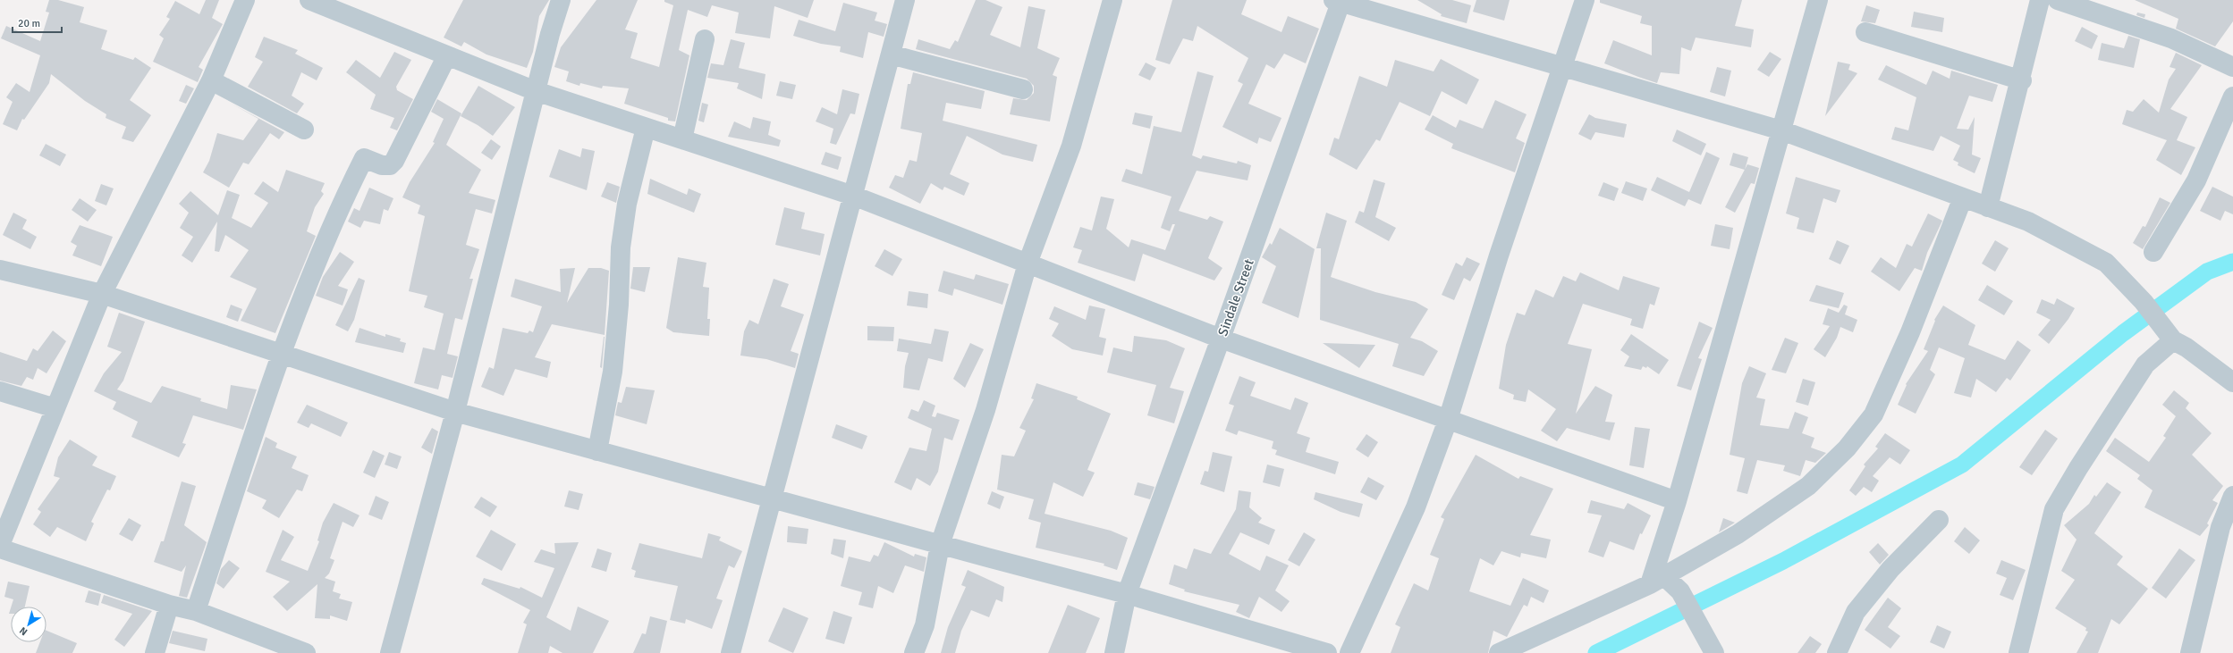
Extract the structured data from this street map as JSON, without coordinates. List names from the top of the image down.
{
  "streets": {
    "street": ["Sindale Street"]
  },
  "scale_bar": "20 m",
  "north": "bottom left"
}
